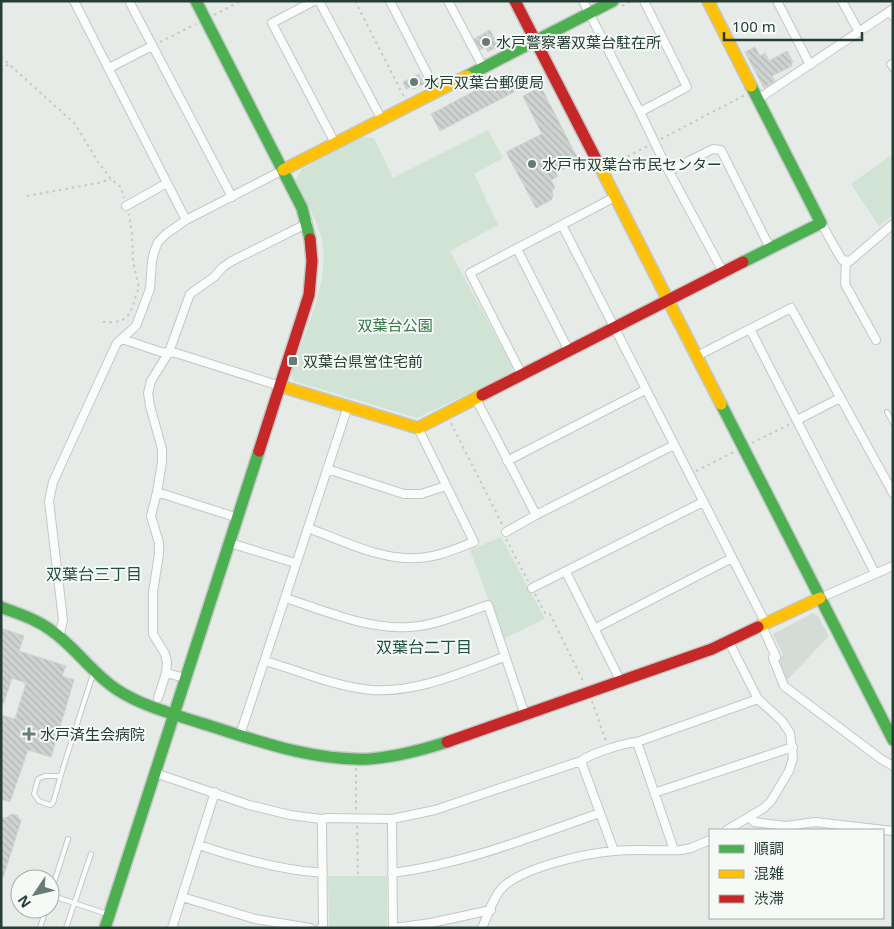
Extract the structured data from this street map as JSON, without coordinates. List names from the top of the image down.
{
  "districts": ["双葉台三丁目", "双葉台二丁目"],
  "parks": ["双葉台公園"],
  "places": {
    "other": ["水戸警察署双葉台駐在所", "水戸双葉台郵便局", "水戸市双葉台市民センター"],
    "transit": ["双葉台県営住宅前"],
    "health": ["水戸済生会病院"]
  },
  "legend": ["順調", "混雑", "渋滞"],
  "scale_bar": "100 m",
  "north": "bottom left"
}
